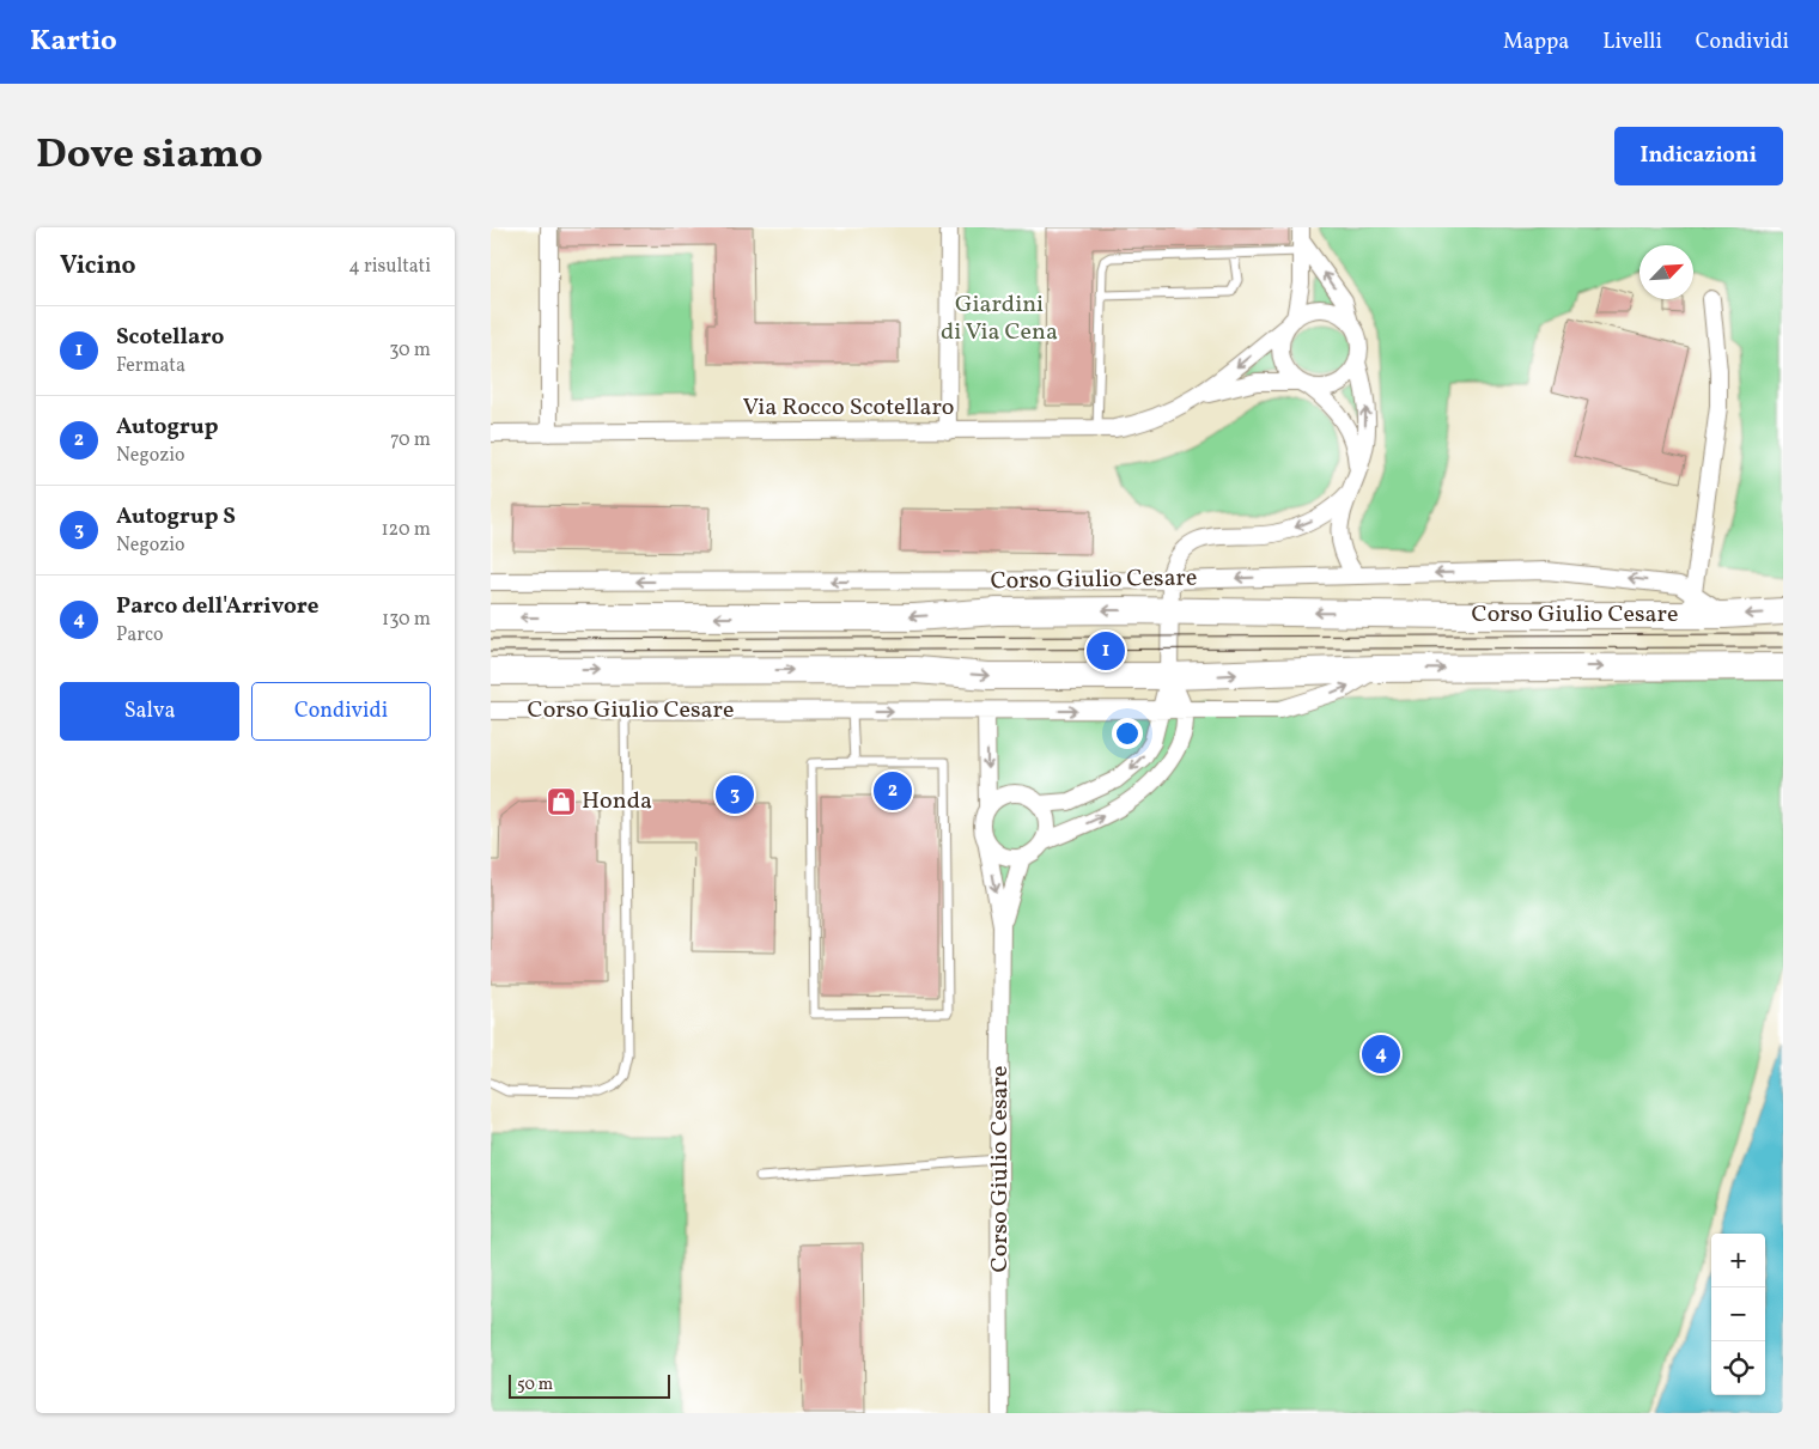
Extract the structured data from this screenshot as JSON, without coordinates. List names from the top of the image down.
{
  "streets": {
    "main road": ["Corso Giulio Cesare"],
    "street": ["Via Rocco Scotellaro"]
  },
  "parks": ["Giardini di Via Cena"],
  "places": {
    "shop": ["Honda"]
  },
  "scale_bar": "50 m",
  "north": "top right",
  "page": {
    "header": "Kartio",
    "nav": ["Mappa", "Livelli", "Condividi"],
    "title": "Dove siamo",
    "buttons": [
      "Indicazioni",
      ["Salva", "Condividi"]
    ],
    "heading": ["Vicino", "4 risultati"],
    "list": [
      {
        "mark": "1",
        "name": "Scotellaro",
        "note": "Fermata",
        "value": "30 m"
      },
      {
        "mark": "2",
        "name": "Autogrup",
        "note": "Negozio",
        "value": "70 m"
      },
      {
        "mark": "3",
        "name": "Autogrup S",
        "note": "Negozio",
        "value": "120 m"
      },
      {
        "mark": "4",
        "name": "Parco dell'Arrivore",
        "note": "Parco",
        "value": "130 m"
      }
    ],
    "pins": [
      "1",
      "2",
      "3",
      "4"
    ],
    "map_buttons": ["+", "−"],
    "scale": "50 m"
  }
}
